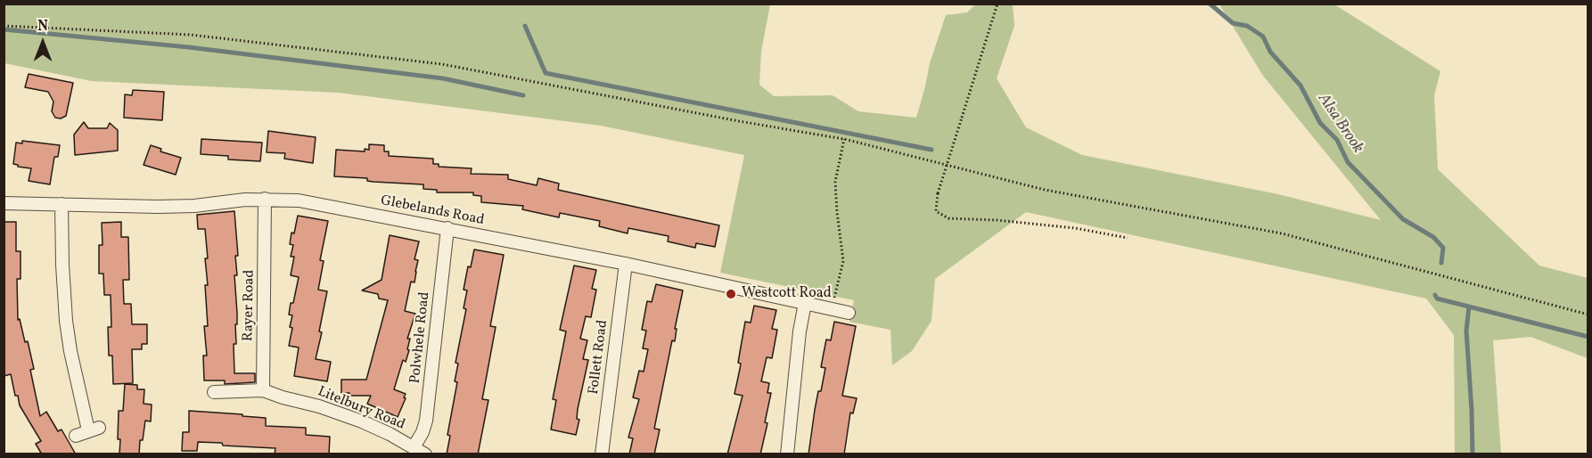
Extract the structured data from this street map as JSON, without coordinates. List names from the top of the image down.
{
  "streets": {
    "street": [
      "Glebelands Road",
      "Rayer Road",
      "Polwhele Road",
      "Follett Road",
      "Litelbury Road"
    ]
  },
  "crossings": [
    ["Glebelands Road", "Rayer Road"],
    ["Glebelands Road", "Polwhele Road"],
    ["Glebelands Road", "Follett Road"],
    ["Rayer Road", "Litelbury Road"],
    ["Polwhele Road", "Litelbury Road"]
  ],
  "water": ["Alsa Brook"],
  "places": ["Westcott Road"],
  "north": "top"
}
